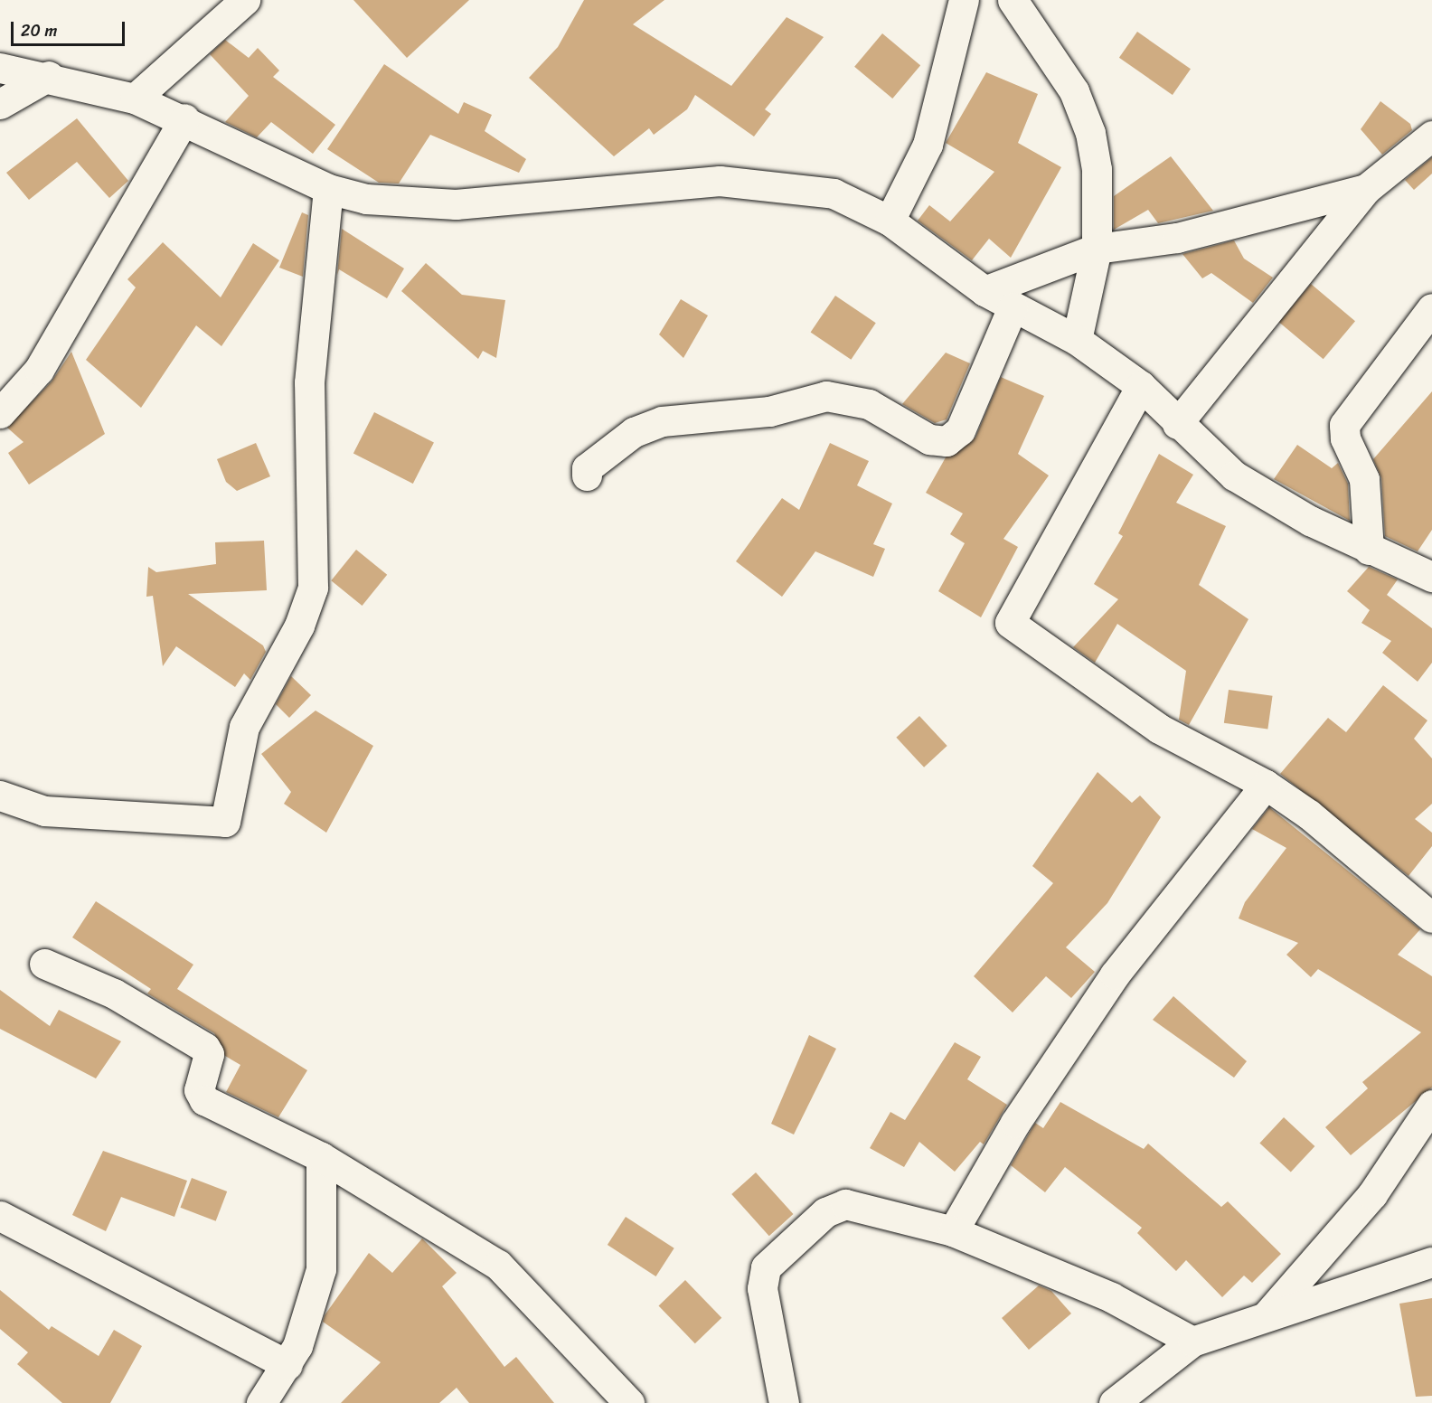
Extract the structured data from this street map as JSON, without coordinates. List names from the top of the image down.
{
  "scale_bar": "20 m"
}
